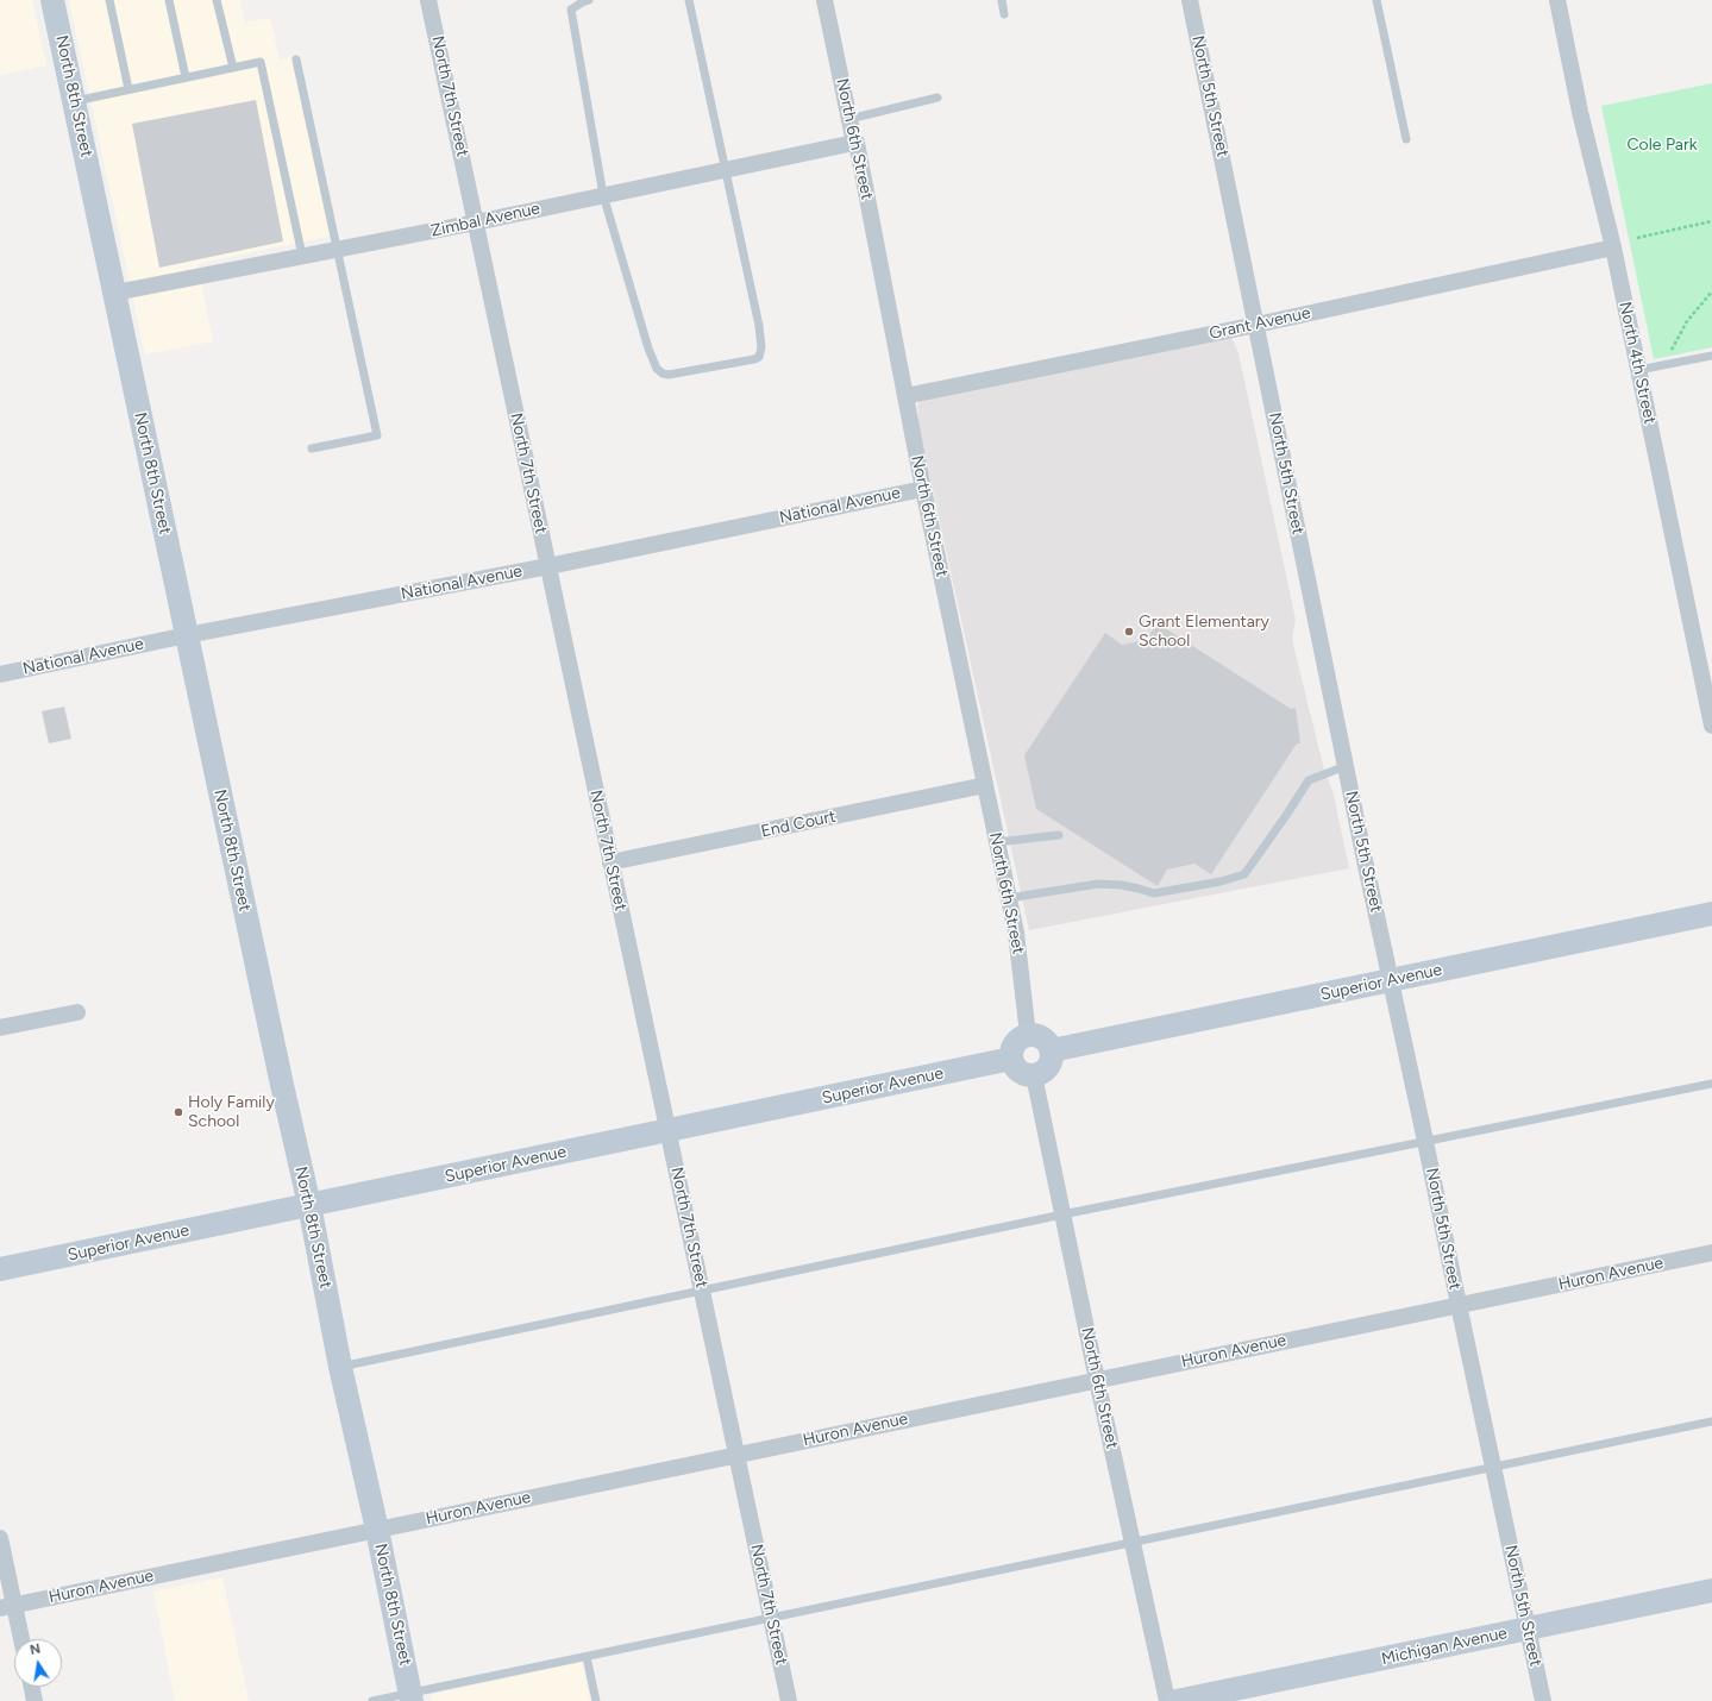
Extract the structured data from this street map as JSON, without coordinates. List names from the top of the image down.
{
  "streets": {
    "street": [
      "North 8th Street",
      "North 7th Street",
      "North 5th Street",
      "North 6th Street",
      "Zimbal Avenue",
      "Grant Avenue",
      "North 4th Street",
      "National Avenue",
      "End Court",
      "Superior Avenue",
      "Huron Avenue",
      "Michigan Avenue"
    ]
  },
  "crossings": [
    ["North 8th Street", "Zimbal Avenue"],
    ["North 8th Street", "National Avenue"],
    ["North 8th Street", "Superior Avenue"],
    ["North 8th Street", "Huron Avenue"],
    ["North 7th Street", "Zimbal Avenue"],
    ["North 7th Street", "National Avenue"],
    ["North 7th Street", "End Court"],
    ["North 7th Street", "Superior Avenue"],
    ["North 7th Street", "Huron Avenue"],
    ["North 5th Street", "Grant Avenue"],
    ["North 5th Street", "Superior Avenue"],
    ["North 5th Street", "Huron Avenue"],
    ["North 5th Street", "Michigan Avenue"],
    ["North 6th Street", "Zimbal Avenue"],
    ["North 6th Street", "Grant Avenue"],
    ["North 6th Street", "National Avenue"],
    ["North 6th Street", "End Court"],
    ["North 6th Street", "Superior Avenue"],
    ["North 6th Street", "Huron Avenue"],
    ["Grant Avenue", "North 4th Street"]
  ],
  "parks": ["Cole Park"],
  "places": ["Grant Elementary School", "Holy Family School"],
  "north": "top"
}
